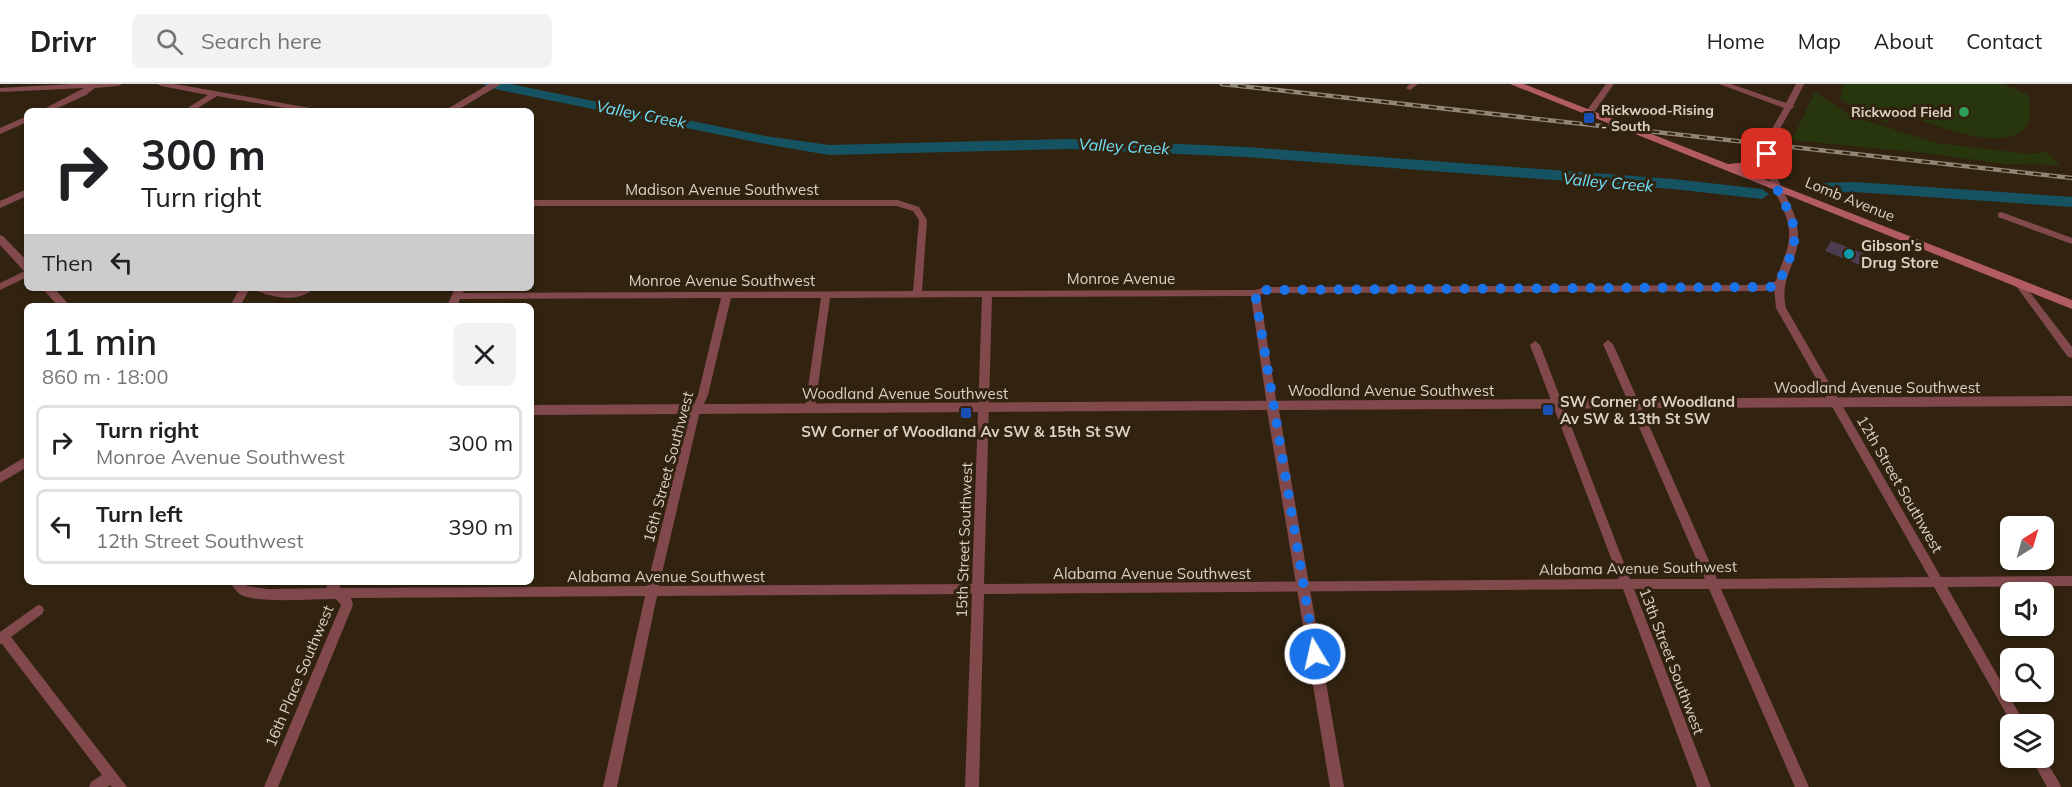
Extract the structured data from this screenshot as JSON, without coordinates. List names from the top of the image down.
{
  "streets": {
    "main road": ["Lomb Avenue"],
    "street": [
      "Madison Avenue Southwest",
      "Monroe Avenue",
      "Monroe Avenue Southwest",
      "Woodland Avenue Southwest",
      "16th Street Southwest",
      "12th Street Southwest",
      "15th Street Southwest",
      "Alabama Avenue Southwest",
      "13th Street Southwest",
      "16th Place Southwest"
    ]
  },
  "crossings": [
    ["Madison Avenue Southwest", "Monroe Avenue Southwest"],
    ["Monroe Avenue", "Monroe Avenue Southwest"],
    ["Monroe Avenue", "15th Street Southwest"],
    ["Monroe Avenue Southwest", "16th Street Southwest"],
    ["Monroe Avenue Southwest", "15th Street Southwest"],
    ["Woodland Avenue Southwest", "16th Street Southwest"],
    ["Woodland Avenue Southwest", "12th Street Southwest"],
    ["Woodland Avenue Southwest", "15th Street Southwest"],
    ["Woodland Avenue Southwest", "13th Street Southwest"],
    ["16th Street Southwest", "Alabama Avenue Southwest"],
    ["12th Street Southwest", "Alabama Avenue Southwest"],
    ["15th Street Southwest", "Alabama Avenue Southwest"],
    ["Alabama Avenue Southwest", "13th Street Southwest"],
    ["Alabama Avenue Southwest", "16th Place Southwest"]
  ],
  "water": ["Valley Creek"],
  "places": {
    "other": ["Rickwood Field", "Gibson's Drug Store"],
    "transit": ["Rickwood-Rising - South", "SW Corner of Woodland Av SW & 13th St SW", "SW Corner of Woodland Av SW & 15th St SW"]
  },
  "north": "top right",
  "page": {
    "header": "Drivr",
    "search": "Search here",
    "nav": [
      "Home",
      "Map",
      "About",
      "Contact"
    ],
    "turn": ["300 m", "Turn right"],
    "then": "Then",
    "heading": ["11 min", "860 m · 18:00"],
    "list": [
      {
        "name": "Turn right",
        "note": "Monroe Avenue Southwest",
        "value": "300 m"
      },
      {
        "name": "Turn left",
        "note": "12th Street Southwest",
        "value": "390 m"
      }
    ]
  }
}
